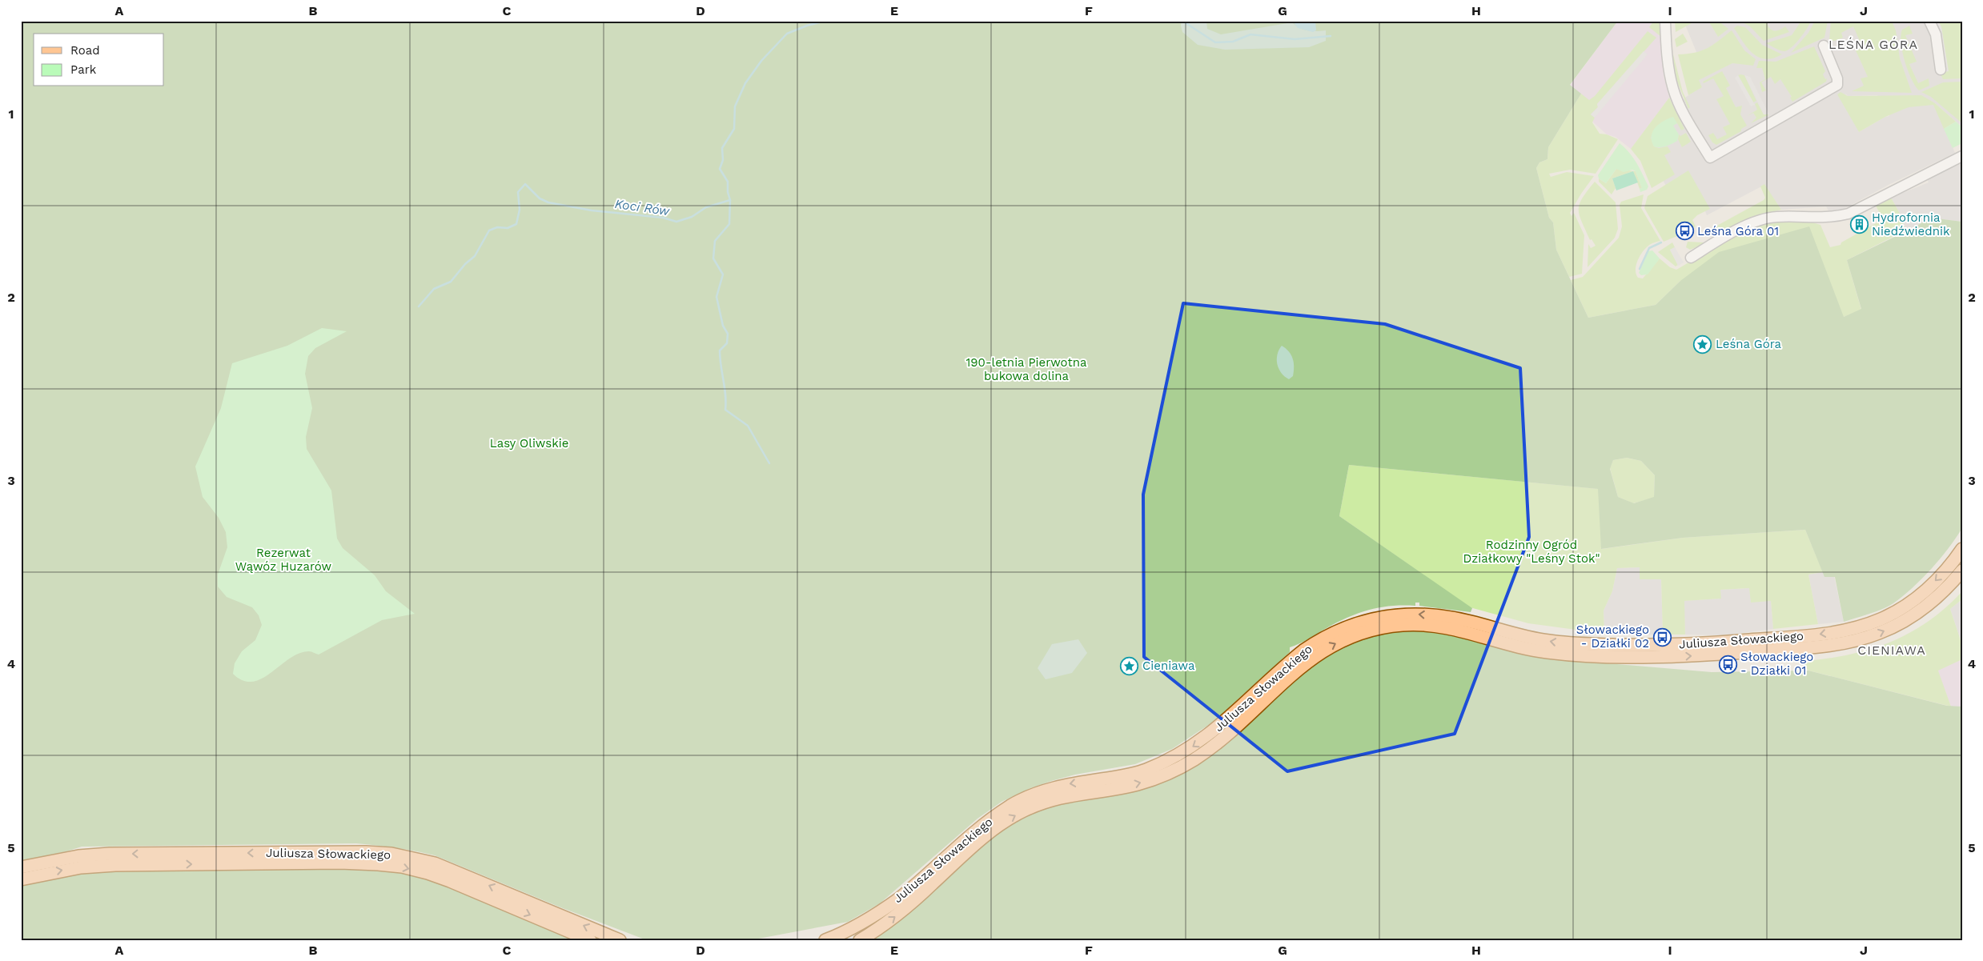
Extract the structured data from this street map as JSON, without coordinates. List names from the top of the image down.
{
  "streets": {
    "main road": ["Juliusza Słowackiego"]
  },
  "districts": ["LEŚNA GÓRA", "CIENIAWA"],
  "water": ["Koci Rów"],
  "parks": [
    "190-letnia Pierwotna bukowa dolina",
    "Lasy Oliwskie",
    "Rodzinny Ogród Działkowy \"Leśny Stok\"",
    "Rezerwat Wąwóz Huzarów"
  ],
  "places": {
    "building": ["Hydrofornia Niedźwiednik"],
    "bus stop": ["Leśna Góra 01", "Słowackiego - Działki 02", "Słowackiego - Działki 01"],
    "place": ["Leśna Góra", "Cieniawa"]
  },
  "legend": ["Road", "Park"],
  "grid": {
    "columns": [
      "A",
      "B",
      "C",
      "D",
      "E",
      "F",
      "G",
      "H",
      "I",
      "J"
    ],
    "rows": [
      "1",
      "2",
      "3",
      "4",
      "5"
    ]
  }
}
